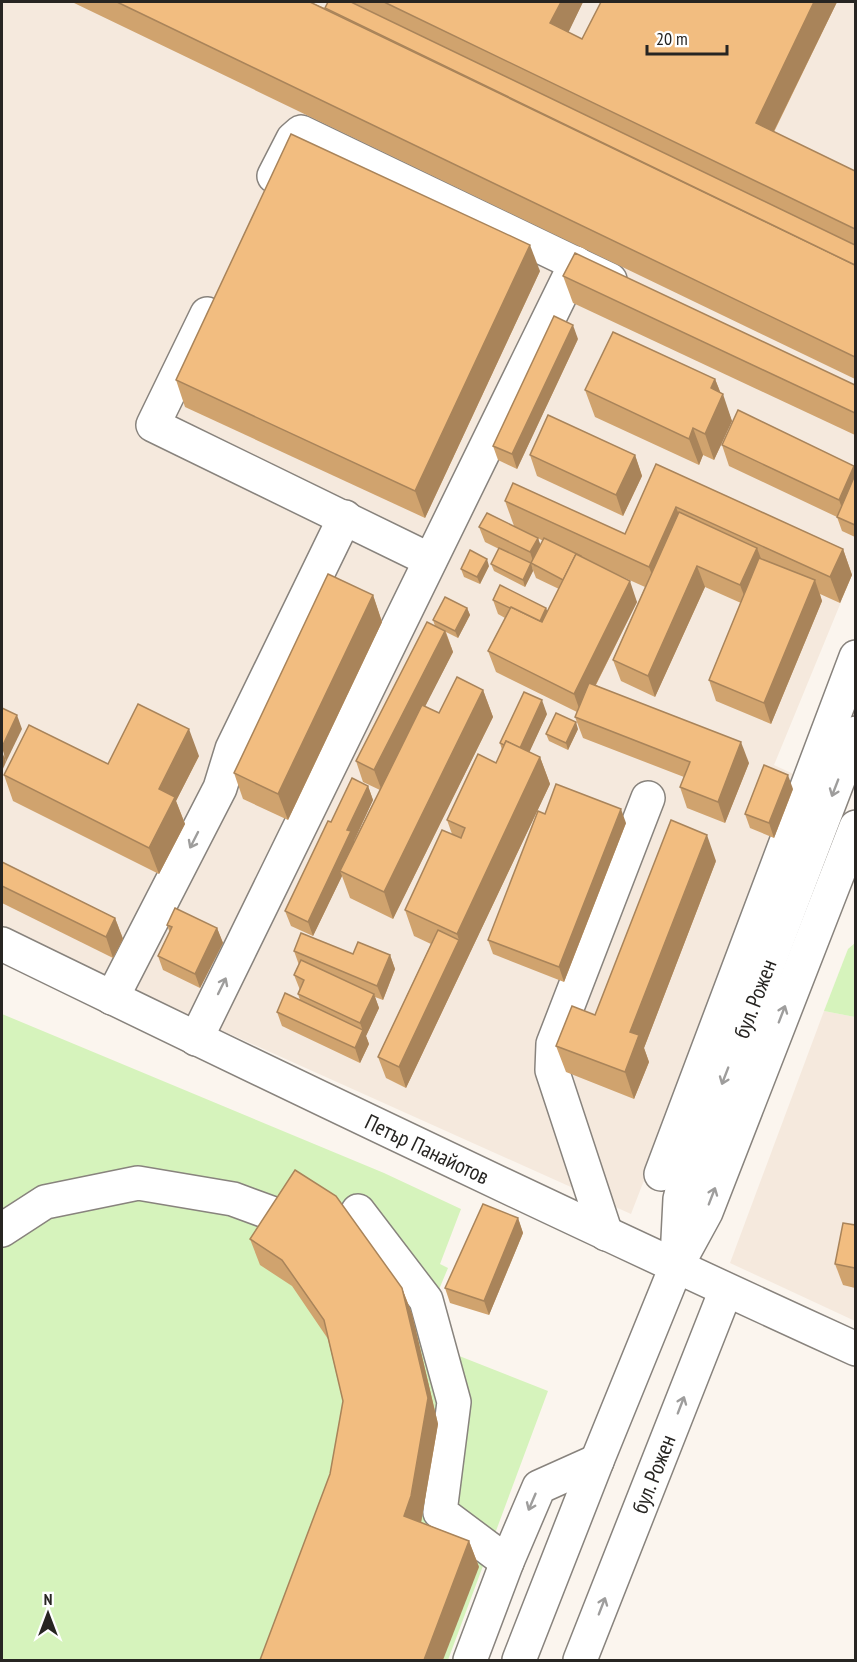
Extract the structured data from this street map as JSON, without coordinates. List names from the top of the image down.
{
  "streets": {
    "street": ["бул. Рожен", "Петър Панайотов"]
  },
  "crossings": [
    ["бул. Рожен", "Петър Панайотов"]
  ],
  "scale_bar": "20 m",
  "north": "top"
}
